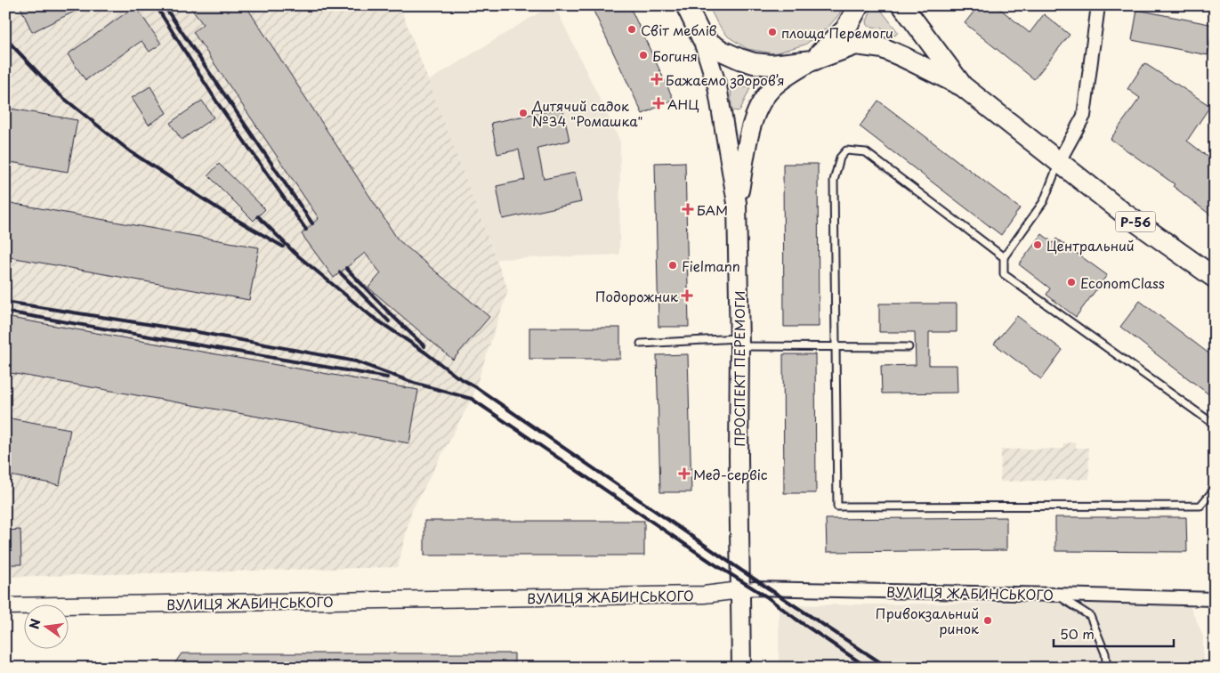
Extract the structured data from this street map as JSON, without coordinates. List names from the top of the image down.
{
  "streets": {
    "main road": ["Р-56", "ПРОСПЕКТ ПЕРЕМОГИ"],
    "street": ["ВУЛИЦЯ ЖАБИНСЬКОГО"]
  },
  "crossings": [
    ["Р-56", "ПРОСПЕКТ ПЕРЕМОГИ"],
    ["ПРОСПЕКТ ПЕРЕМОГИ", "ВУЛИЦЯ ЖАБИНСЬКОГО"]
  ],
  "places": {
    "other": [
      "Світ меблів",
      "площа Перемоги",
      "Богиня",
      "Дитячий садок №34 \"Ромашка\"",
      "Центральний",
      "Fielmann",
      "EconomClass",
      "Привокзальний ринок"
    ],
    "health": [
      "Бажаємо здоровʼя",
      "АНЦ",
      "БАМ",
      "Подорожник",
      "Мед-сервіс"
    ]
  },
  "scale_bar": "50 m",
  "north": "left"
}
